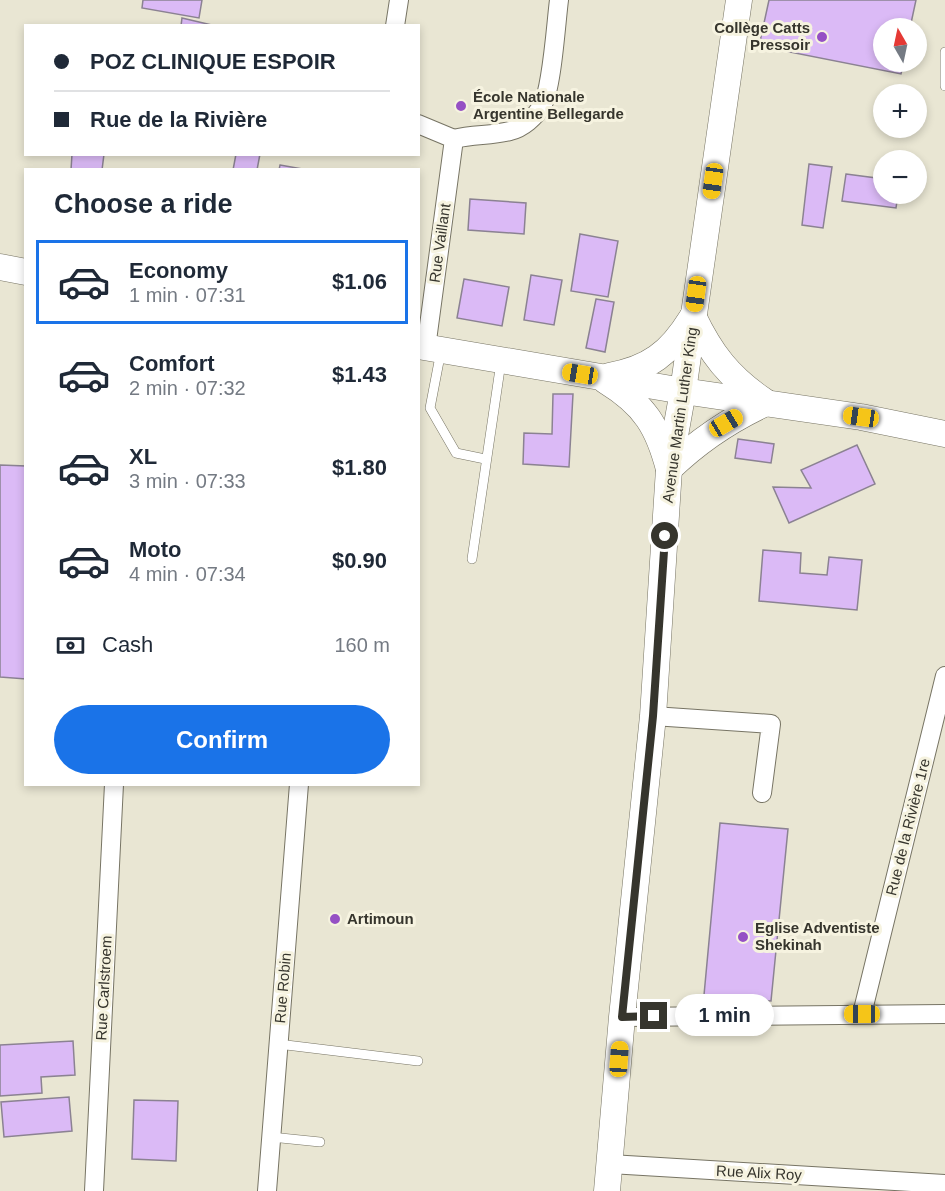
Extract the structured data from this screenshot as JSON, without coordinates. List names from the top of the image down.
{
  "streets": {
    "main road": ["Avenue Martin Luther King"],
    "street": [
      "Rue Vaillant",
      "Rue de la Rivière 1re",
      "Rue Carlstroem",
      "Rue Robin",
      "Rue Alix Roy"
    ]
  },
  "crossings": [
    ["Avenue Martin Luther King", "Rue Alix Roy"]
  ],
  "places": [
    "Collège Catts Pressoir",
    "École Nationale Argentine Bellegarde",
    "Artimoun",
    "Eglise Adventiste Shekinah"
  ],
  "north": "top",
  "page": {
    "map_buttons": ["+", "−"],
    "banner": ["POZ CLINIQUE ESPOIR", "Rue de la Rivière"],
    "heading": "Choose a ride",
    "list": [
      {
        "name": "Economy",
        "note": "1 min · 07:31",
        "value": "$1.06"
      },
      {
        "name": "Comfort",
        "note": "2 min · 07:32",
        "value": "$1.43"
      },
      {
        "name": "XL",
        "note": "3 min · 07:33",
        "value": "$1.80"
      },
      {
        "name": "Moto",
        "note": "4 min · 07:34",
        "value": "$0.90"
      }
    ],
    "pay": ["Cash", "160 m"],
    "buttons": "Confirm",
    "bubble": "1 min"
  }
}
